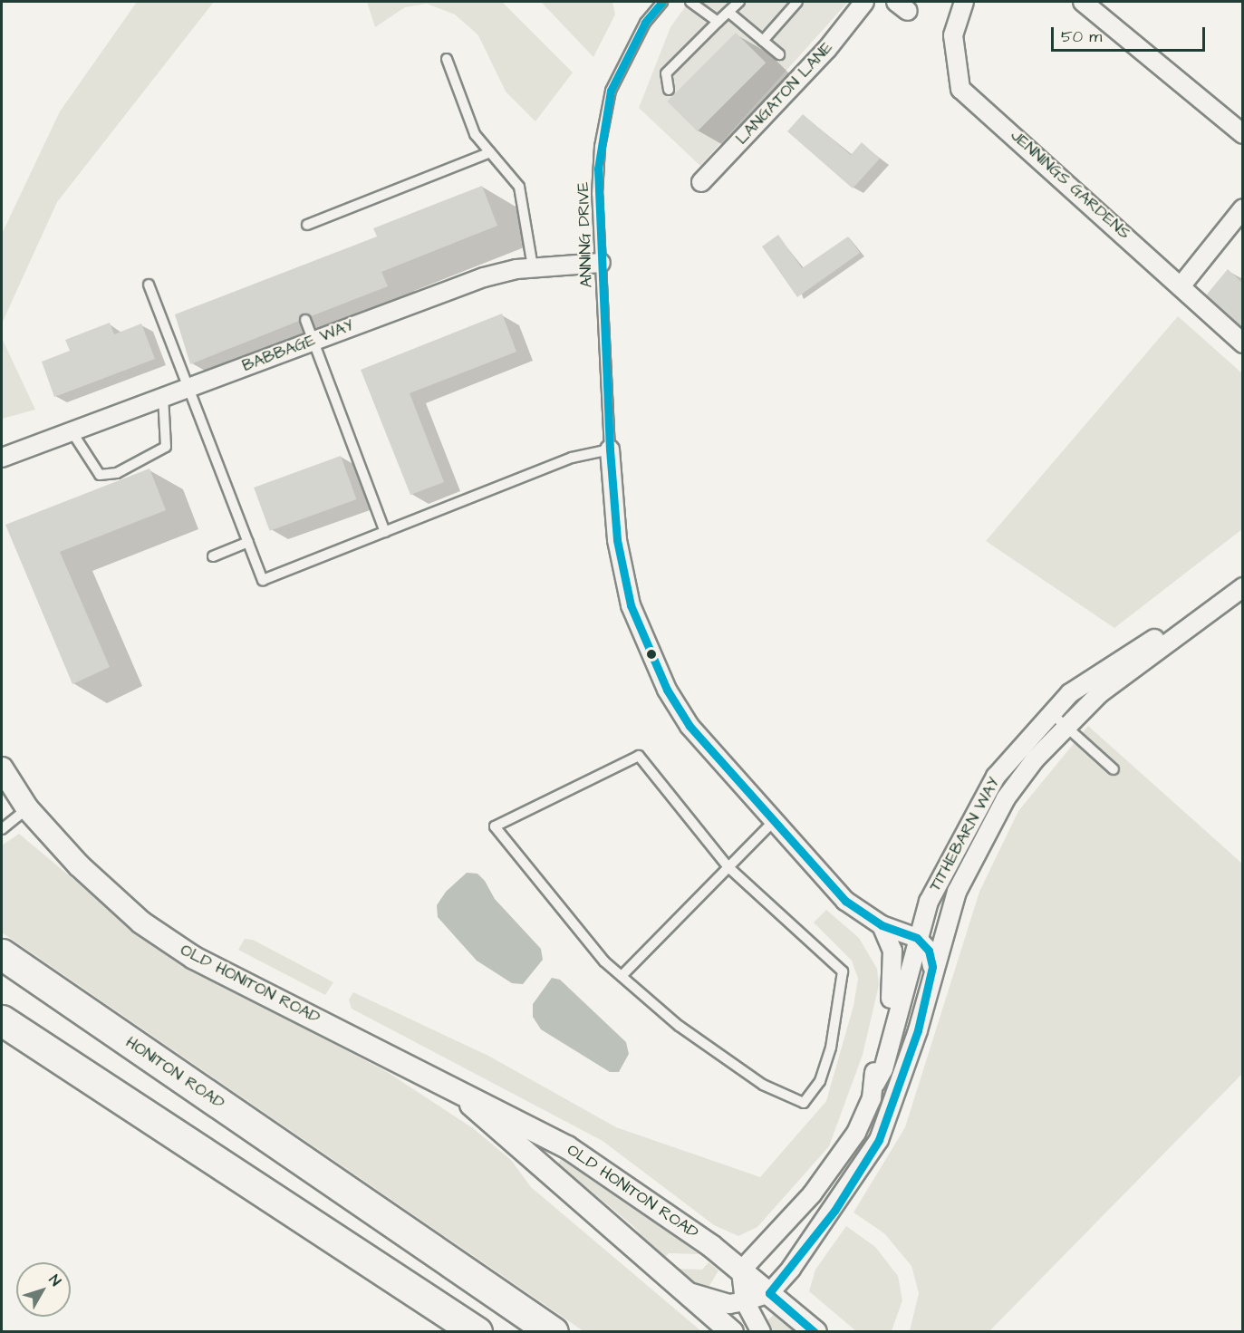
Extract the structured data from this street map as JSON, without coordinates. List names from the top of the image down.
{
  "streets": {
    "highway": ["HONITON ROAD"],
    "street": [
      "LANGATON LANE",
      "JENNINGS GARDENS",
      "BABBAGE WAY",
      "TITHEBARN WAY",
      "OLD HONITON ROAD"
    ],
    "lane": ["ANNING DRIVE"]
  },
  "crossings": [
    ["ANNING DRIVE", "BABBAGE WAY"],
    ["TITHEBARN WAY", "OLD HONITON ROAD"]
  ],
  "scale_bar": "50 m",
  "north": "top right"
}
